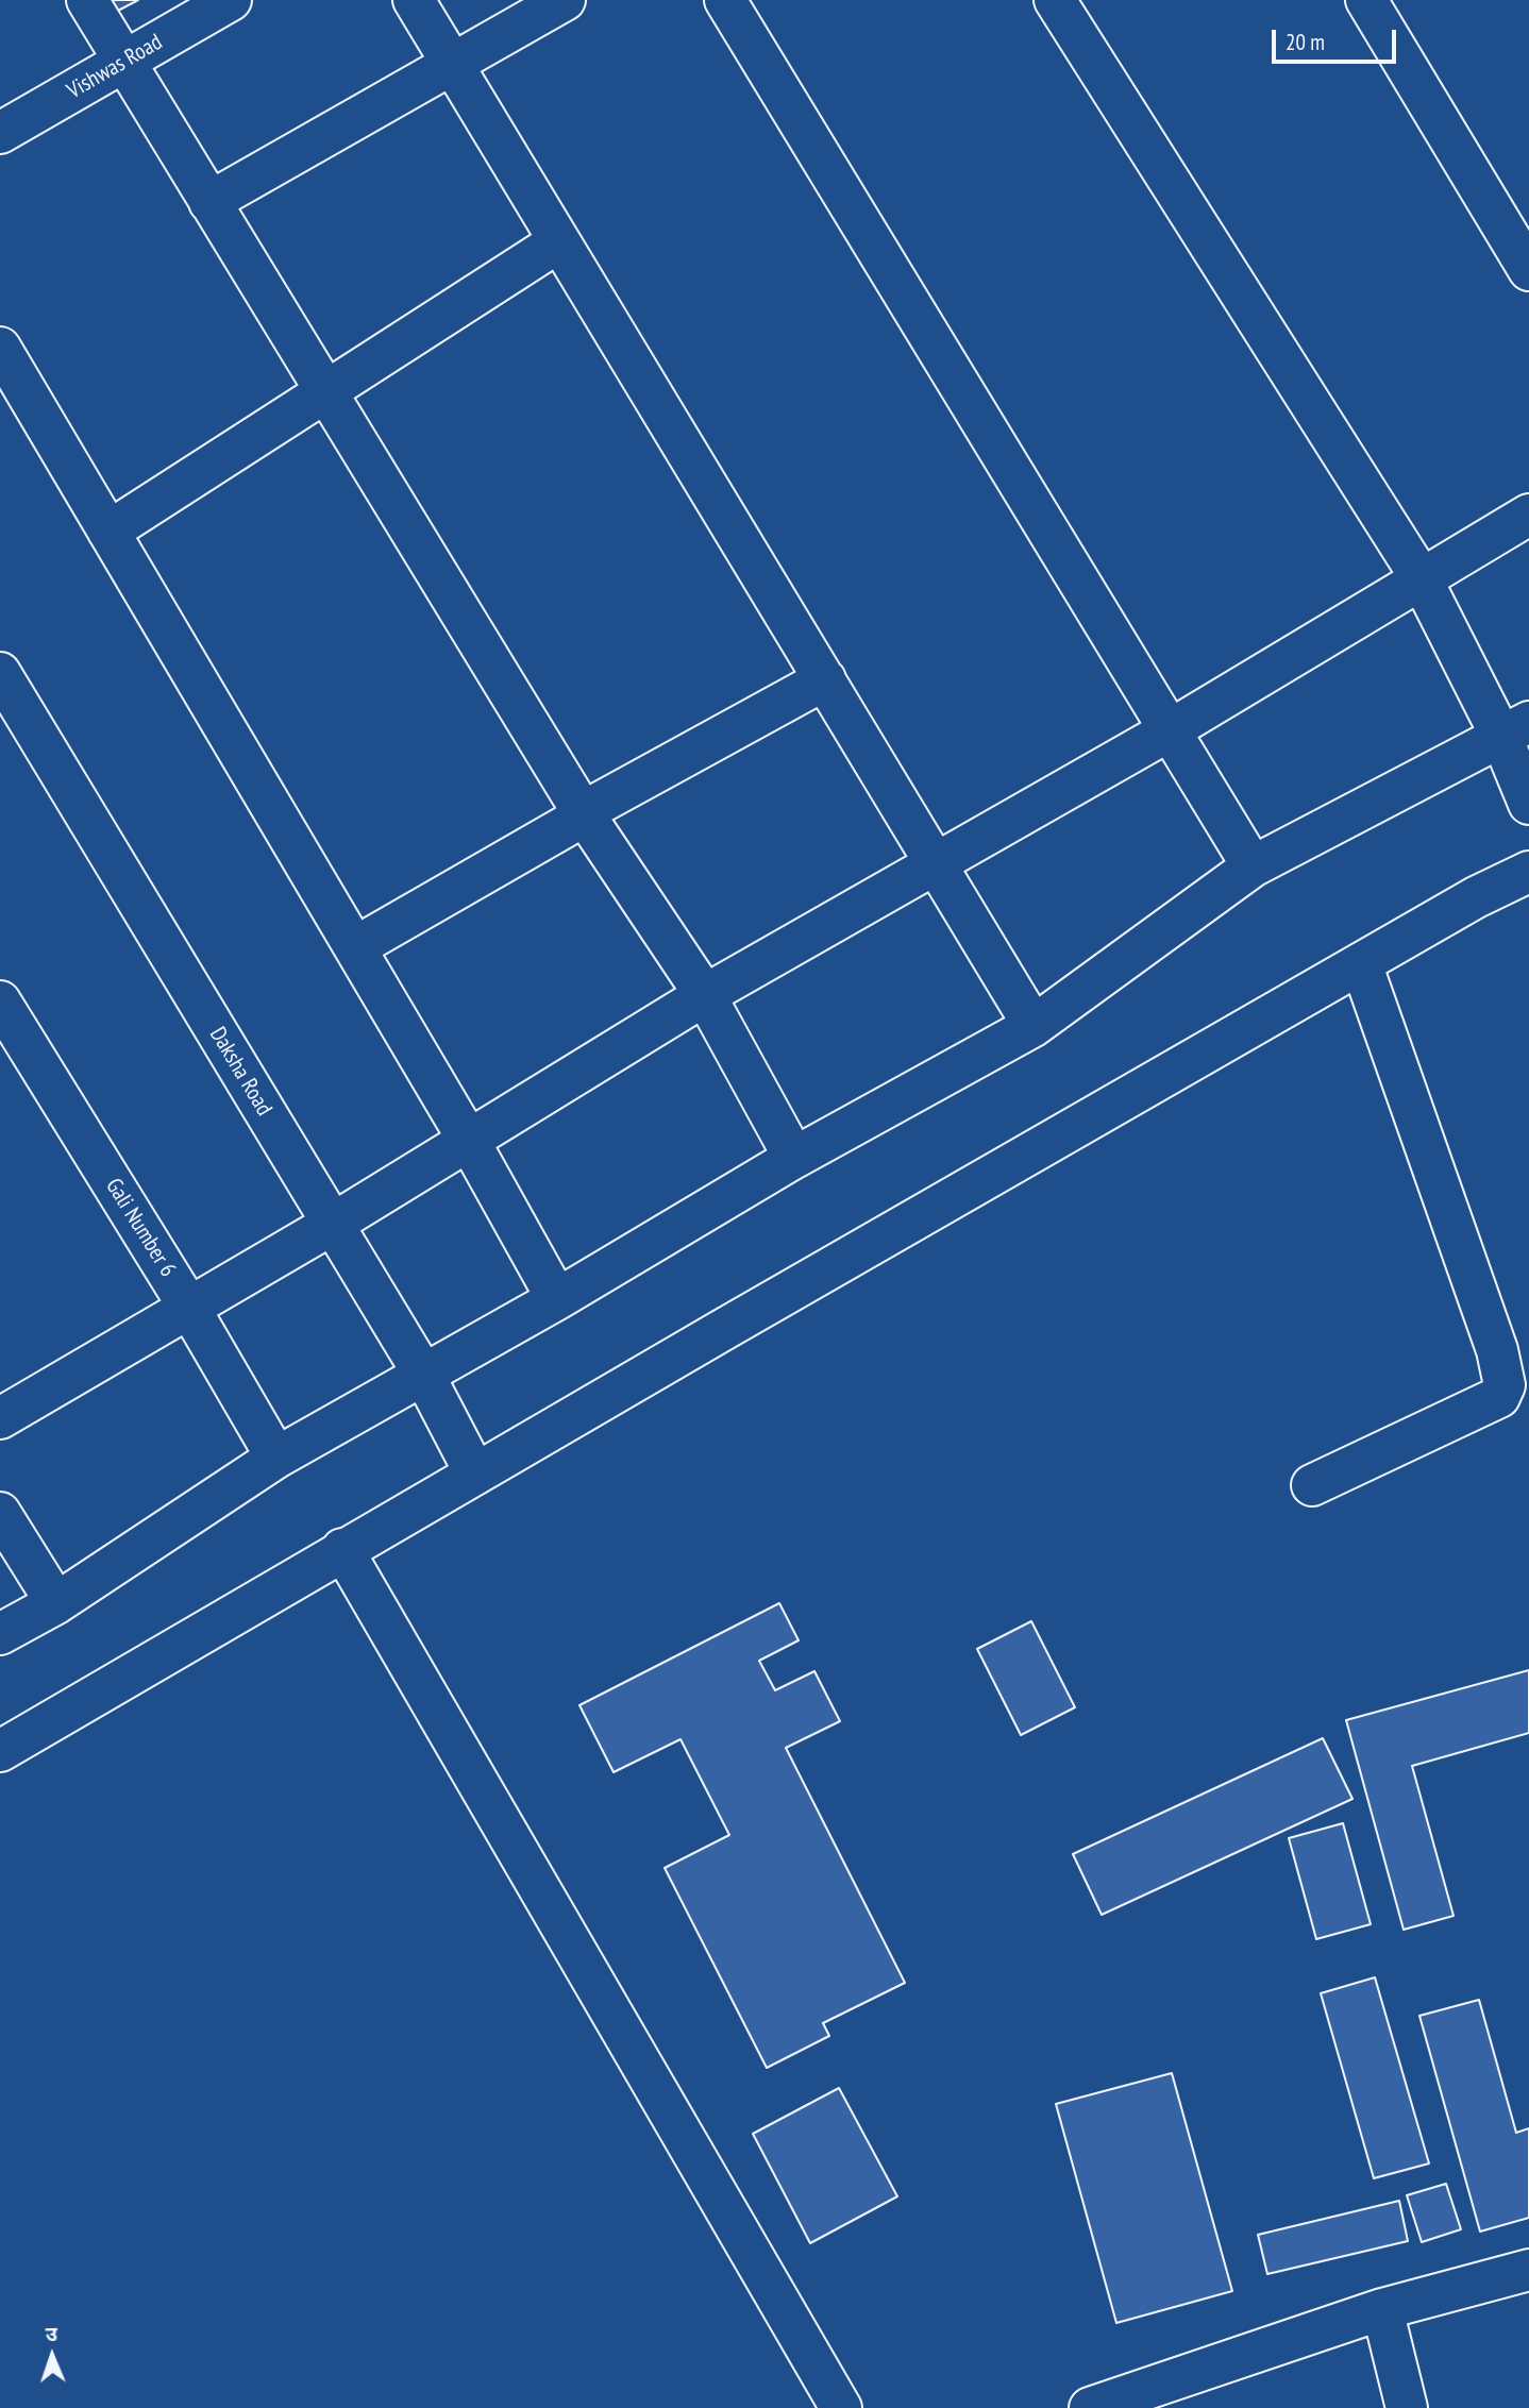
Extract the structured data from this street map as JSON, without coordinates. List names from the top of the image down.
{
  "streets": {
    "street": ["Vishwas Road", "Daksha Road", "Gali Number 6"]
  },
  "scale_bar": "20 m",
  "north": "top"
}
